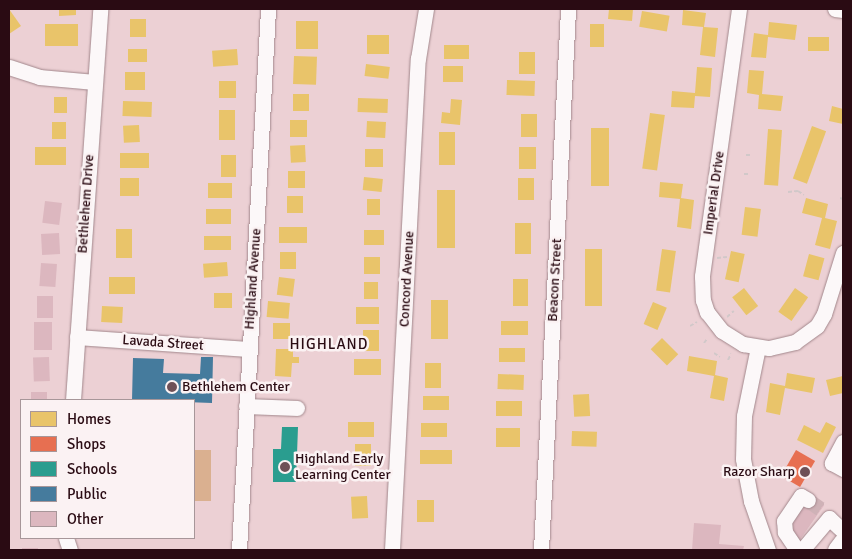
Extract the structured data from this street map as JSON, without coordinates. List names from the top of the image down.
{
  "streets": {
    "street": [
      "Imperial Drive",
      "Bethlehem Drive",
      "Highland Avenue",
      "Concord Avenue",
      "Beacon Street",
      "Lavada Street"
    ]
  },
  "crossings": [
    ["Bethlehem Drive", "Lavada Street"],
    ["Highland Avenue", "Lavada Street"]
  ],
  "districts": ["HIGHLAND"],
  "places": ["Bethlehem Center", "Highland Early Learning Center", "Razor Sharp"],
  "legend": [
    "Homes",
    "Shops",
    "Schools",
    "Public",
    "Other"
  ]
}
